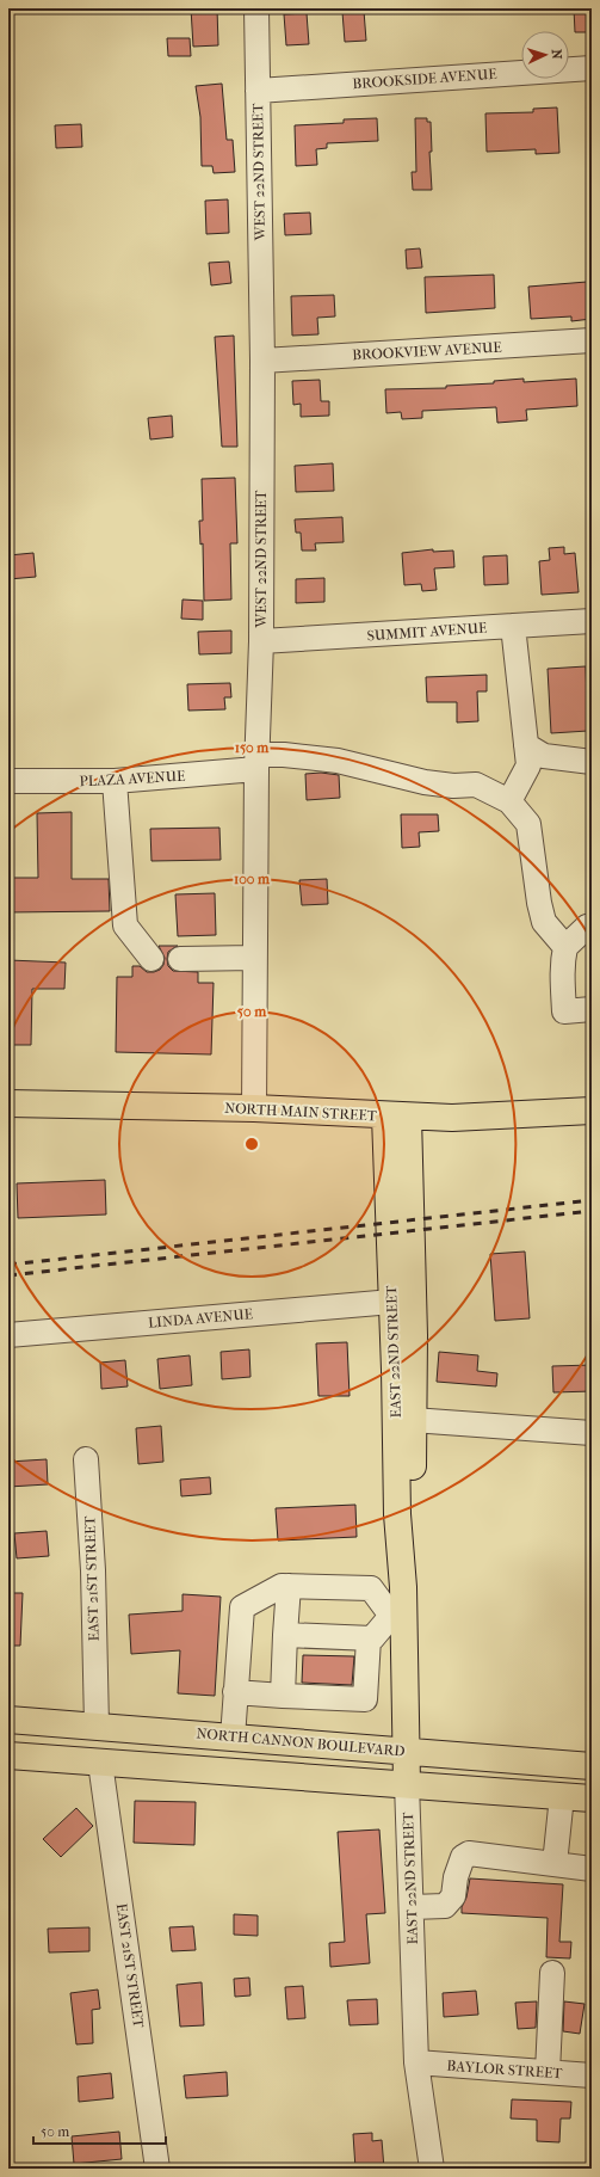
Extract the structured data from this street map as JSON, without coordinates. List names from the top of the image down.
{
  "streets": {
    "main road": ["NORTH MAIN STREET", "EAST 22ND STREET", "NORTH CANNON BOULEVARD"],
    "street": [
      "BROOKSIDE AVENUE",
      "WEST 22ND STREET",
      "BROOKVIEW AVENUE",
      "SUMMIT AVENUE",
      "PLAZA AVENUE",
      "LINDA AVENUE",
      "EAST 21ST STREET",
      "BAYLOR STREET"
    ]
  },
  "crossings": [
    ["BROOKSIDE AVENUE", "WEST 22ND STREET"],
    ["WEST 22ND STREET", "BROOKVIEW AVENUE"],
    ["WEST 22ND STREET", "SUMMIT AVENUE"],
    ["WEST 22ND STREET", "PLAZA AVENUE"],
    ["WEST 22ND STREET", "NORTH MAIN STREET"],
    ["NORTH MAIN STREET", "EAST 22ND STREET"],
    ["LINDA AVENUE", "EAST 22ND STREET"],
    ["EAST 22ND STREET", "NORTH CANNON BOULEVARD"],
    ["EAST 22ND STREET", "BAYLOR STREET"],
    ["EAST 21ST STREET", "NORTH CANNON BOULEVARD"]
  ],
  "scale_bar": "50 m",
  "north": "right",
  "rings": ["150 m", "100 m", "50 m"]
}
